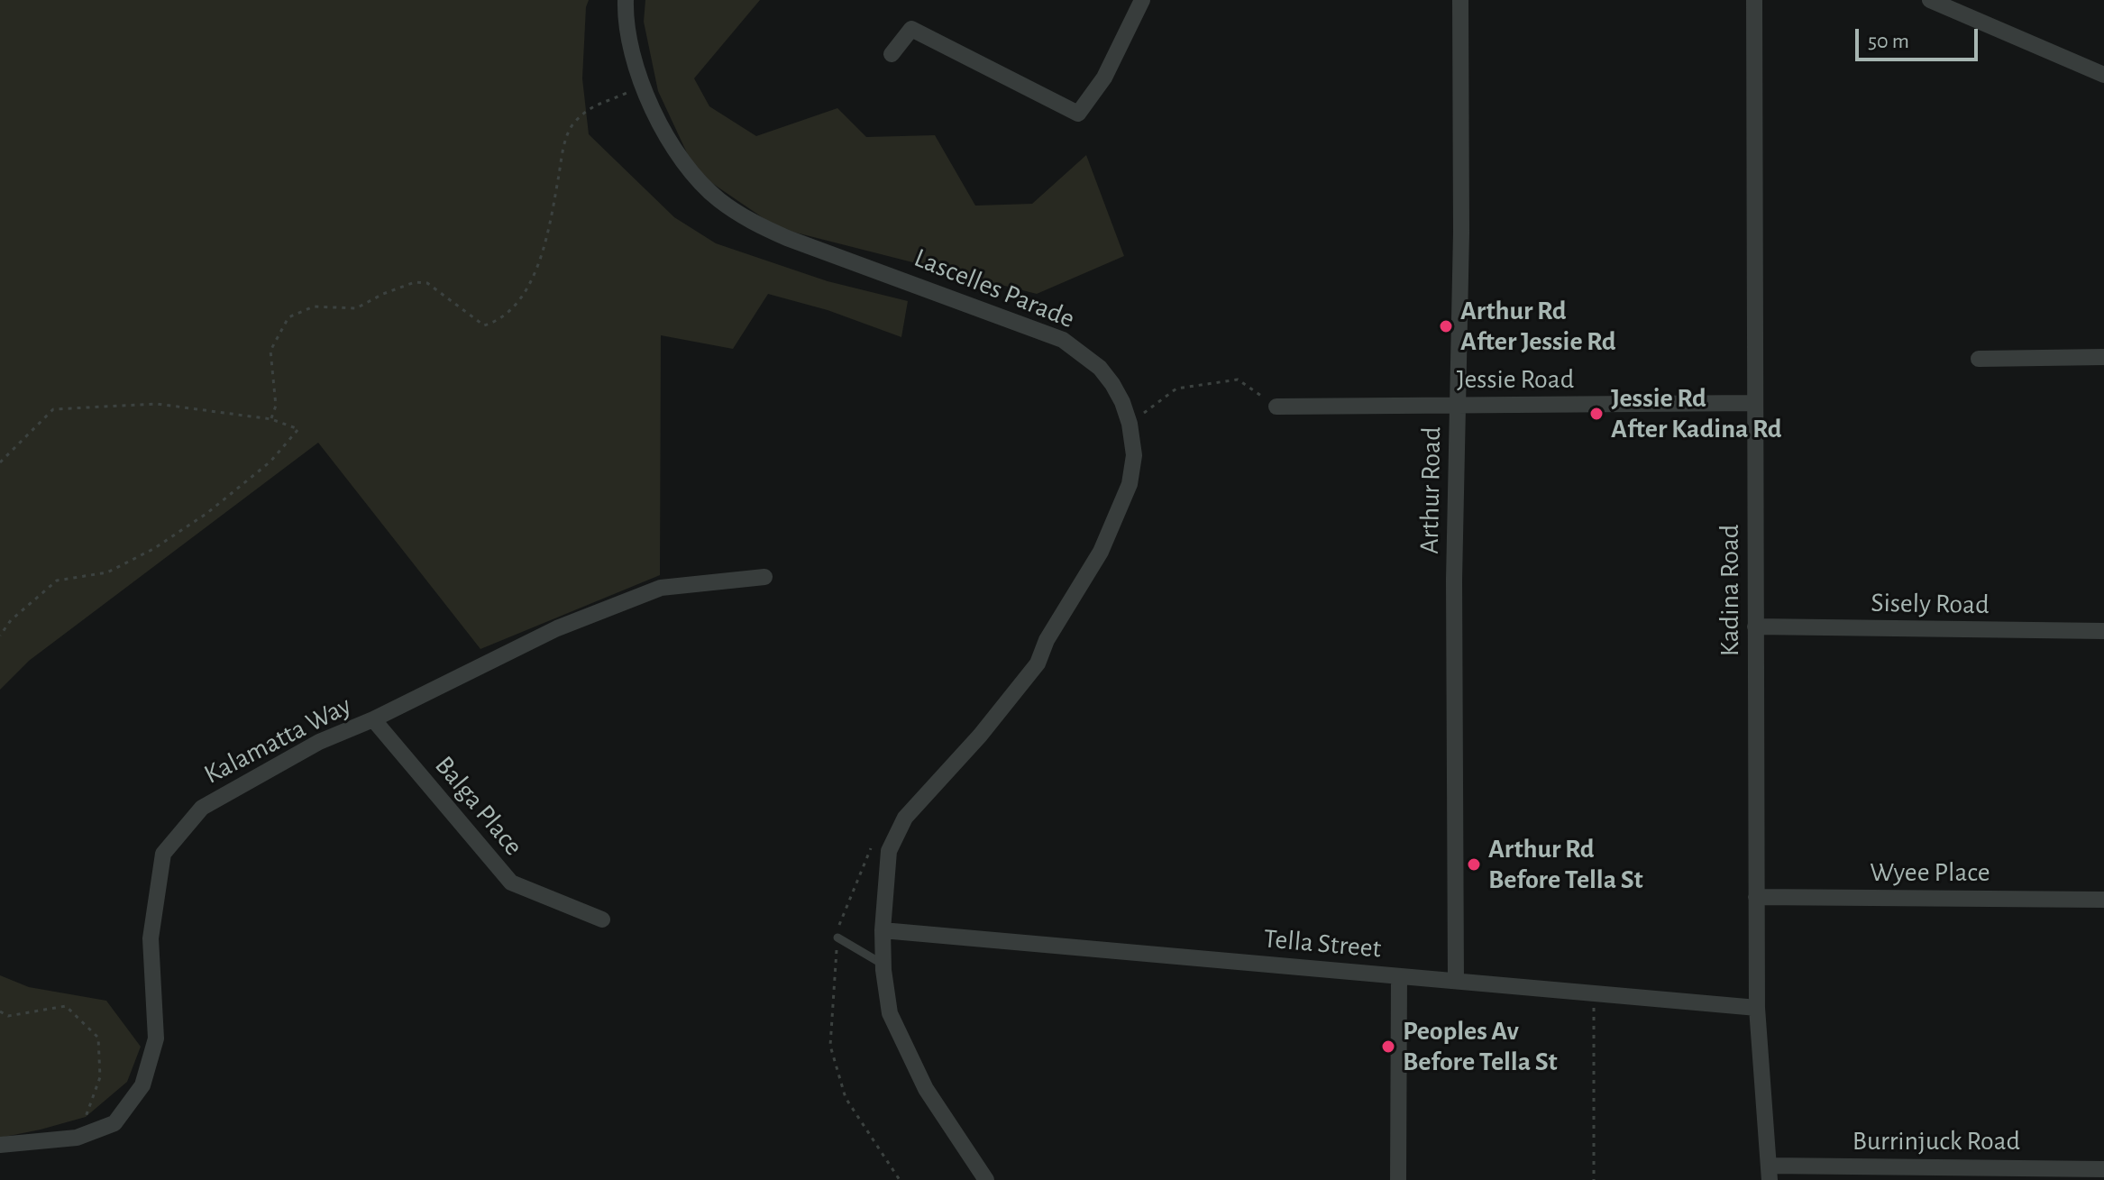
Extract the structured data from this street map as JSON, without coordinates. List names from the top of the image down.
{
  "streets": {
    "street": [
      "Lascelles Parade",
      "Jessie Road",
      "Arthur Road",
      "Kadina Road",
      "Sisely Road",
      "Kalamatta Way",
      "Balga Place",
      "Wyee Place",
      "Tella Street",
      "Burrinjuck Road"
    ]
  },
  "crossings": [
    ["Lascelles Parade", "Tella Street"],
    ["Jessie Road", "Arthur Road"],
    ["Jessie Road", "Kadina Road"],
    ["Arthur Road", "Tella Street"],
    ["Kadina Road", "Sisely Road"],
    ["Kadina Road", "Wyee Place"],
    ["Kadina Road", "Tella Street"],
    ["Kadina Road", "Burrinjuck Road"],
    ["Kalamatta Way", "Balga Place"]
  ],
  "places": [
    "Arthur Rd After Jessie Rd",
    "Jessie Rd After Kadina Rd",
    "Arthur Rd Before Tella St",
    "Peoples Av Before Tella St"
  ],
  "scale_bar": "50 m"
}
